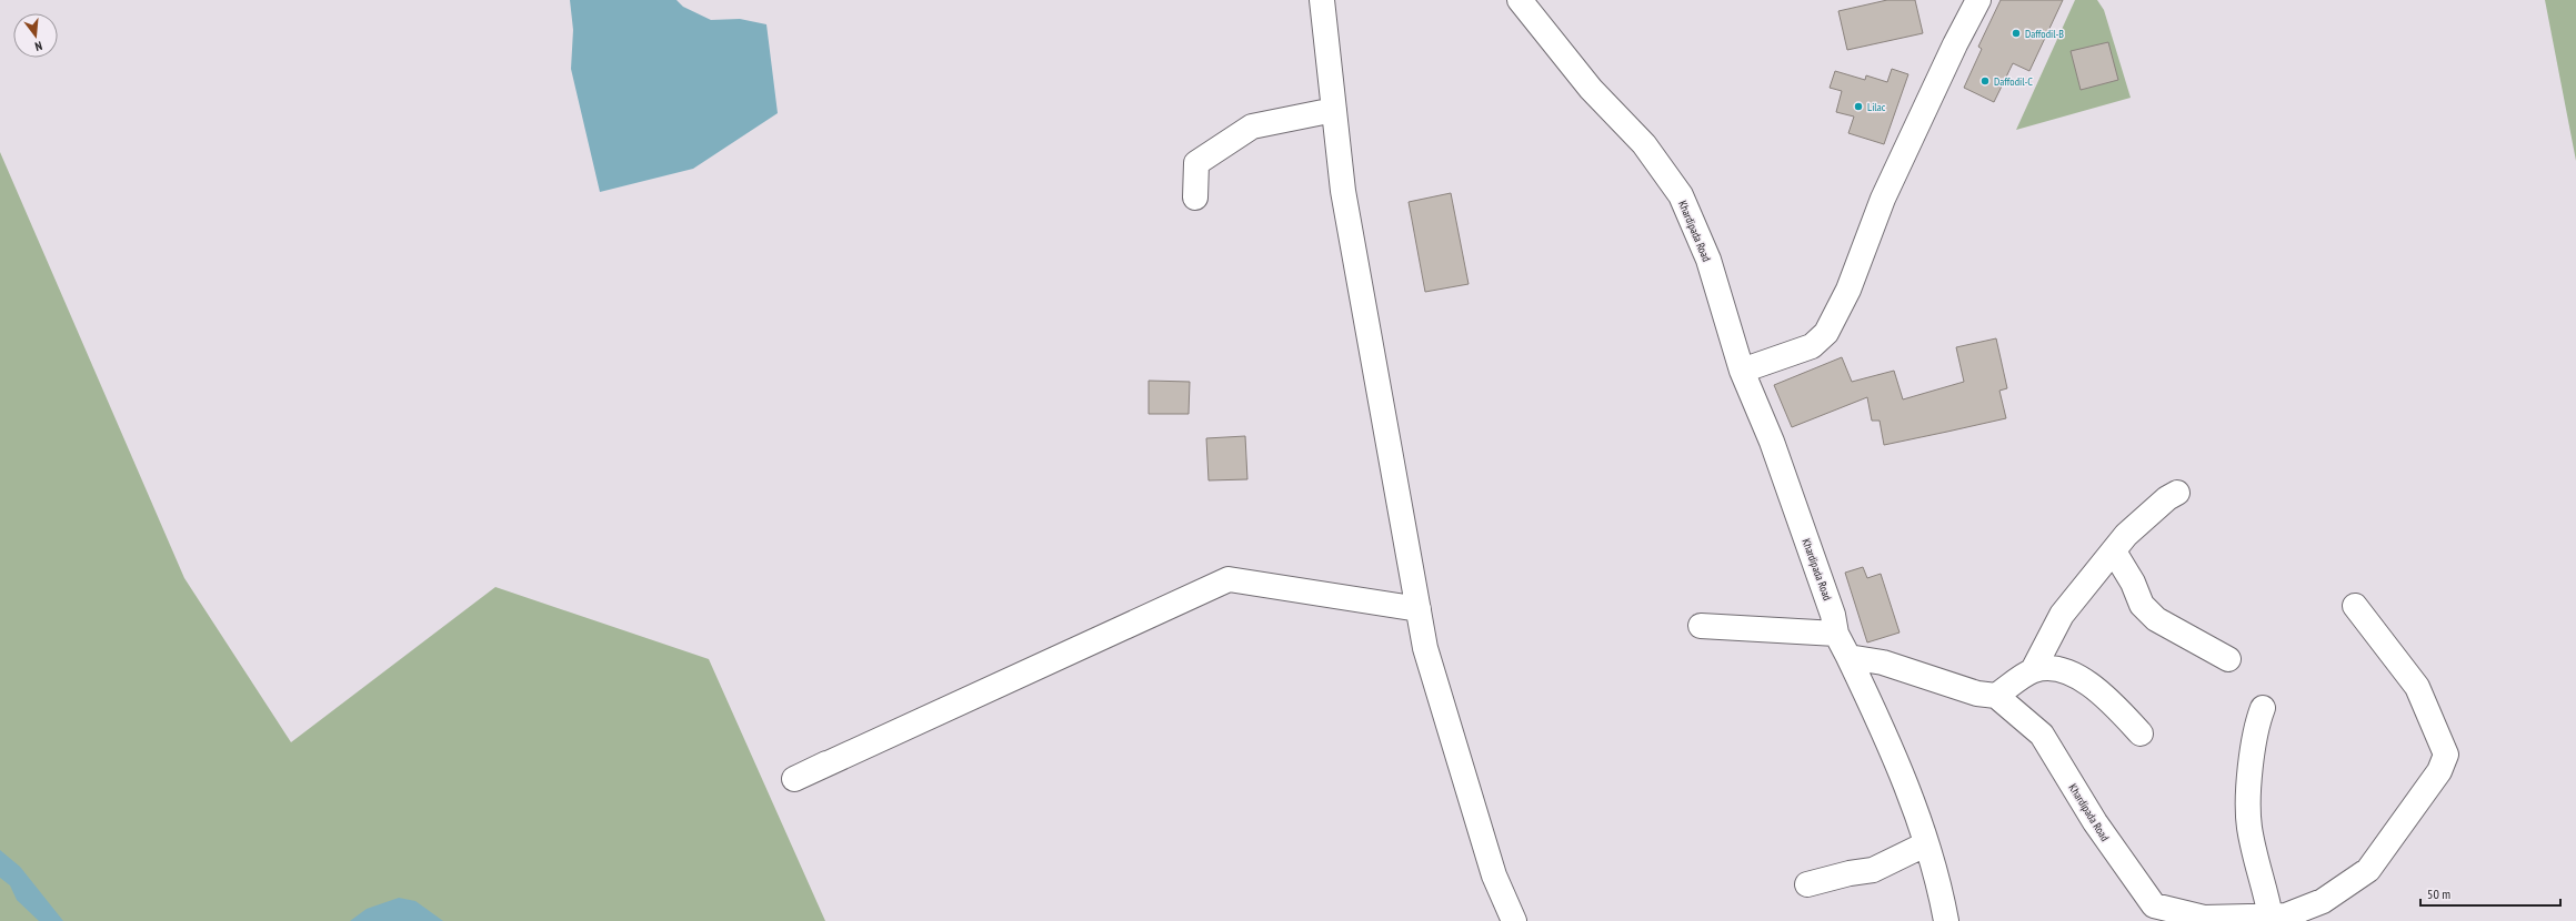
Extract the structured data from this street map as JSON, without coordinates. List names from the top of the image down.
{
  "streets": {
    "street": ["Khardipada Road"]
  },
  "places": ["Daffodil-B", "Daffodil-C", "Lilac"],
  "scale_bar": "50 m",
  "north": "bottom"
}
